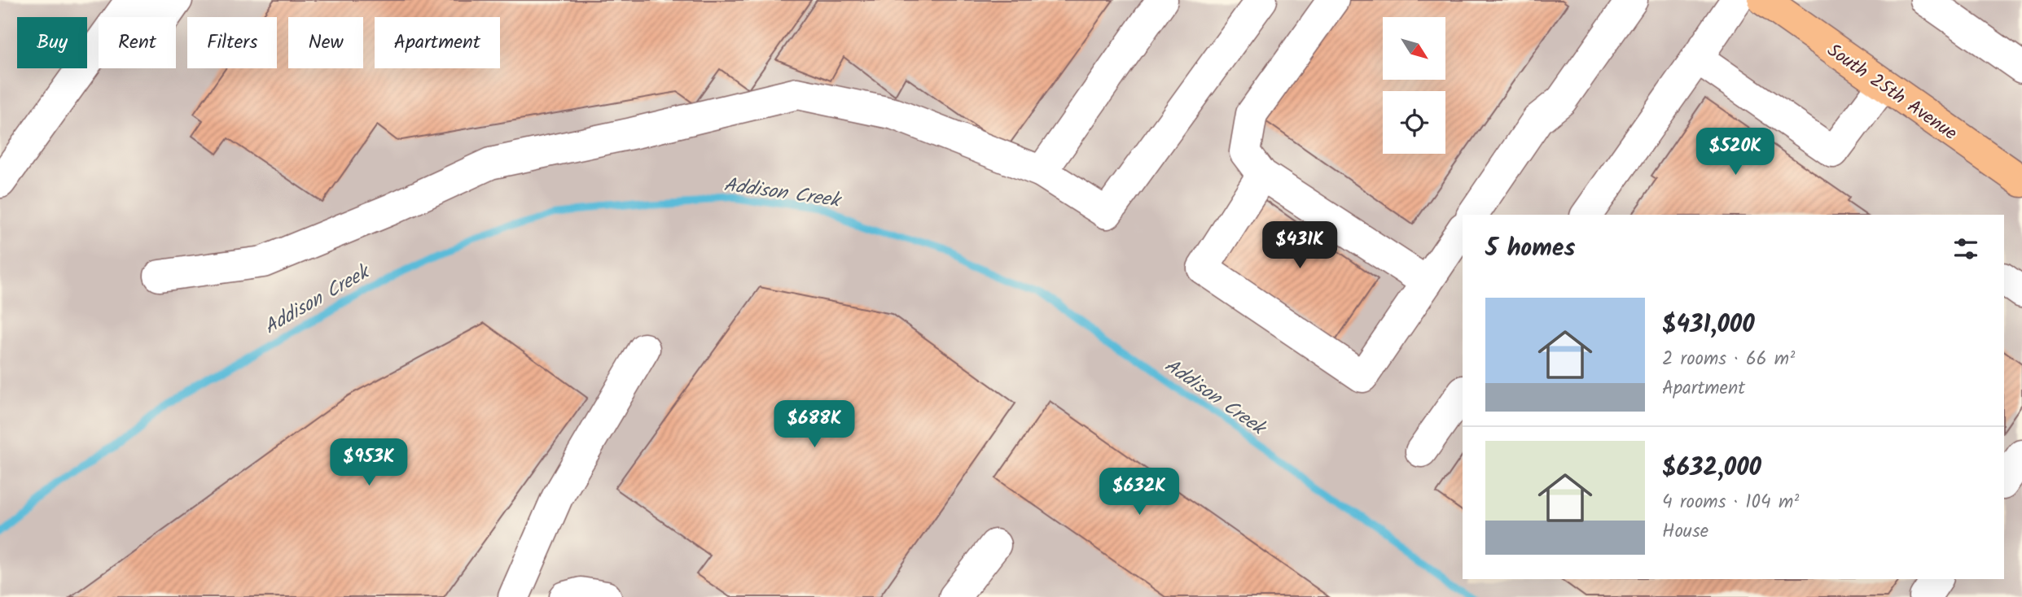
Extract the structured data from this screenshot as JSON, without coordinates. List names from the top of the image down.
{
  "streets": {
    "main road": ["South 25th Avenue"]
  },
  "water": ["Addison Creek"],
  "north": "bottom right",
  "page": {
    "chip": [
      "Buy",
      "Rent",
      "Filters",
      "New",
      "Apartment"
    ],
    "price": [
      "$520K",
      "$431K",
      "$688K",
      "$953K",
      "$632K"
    ],
    "heading": "5 homes",
    "list": [
      {
        "name": "$431,000",
        "note": "2 rooms · 66 m² · Apartment"
      },
      {
        "name": "$632,000",
        "note": "4 rooms · 104 m² · House"
      }
    ]
  }
}
